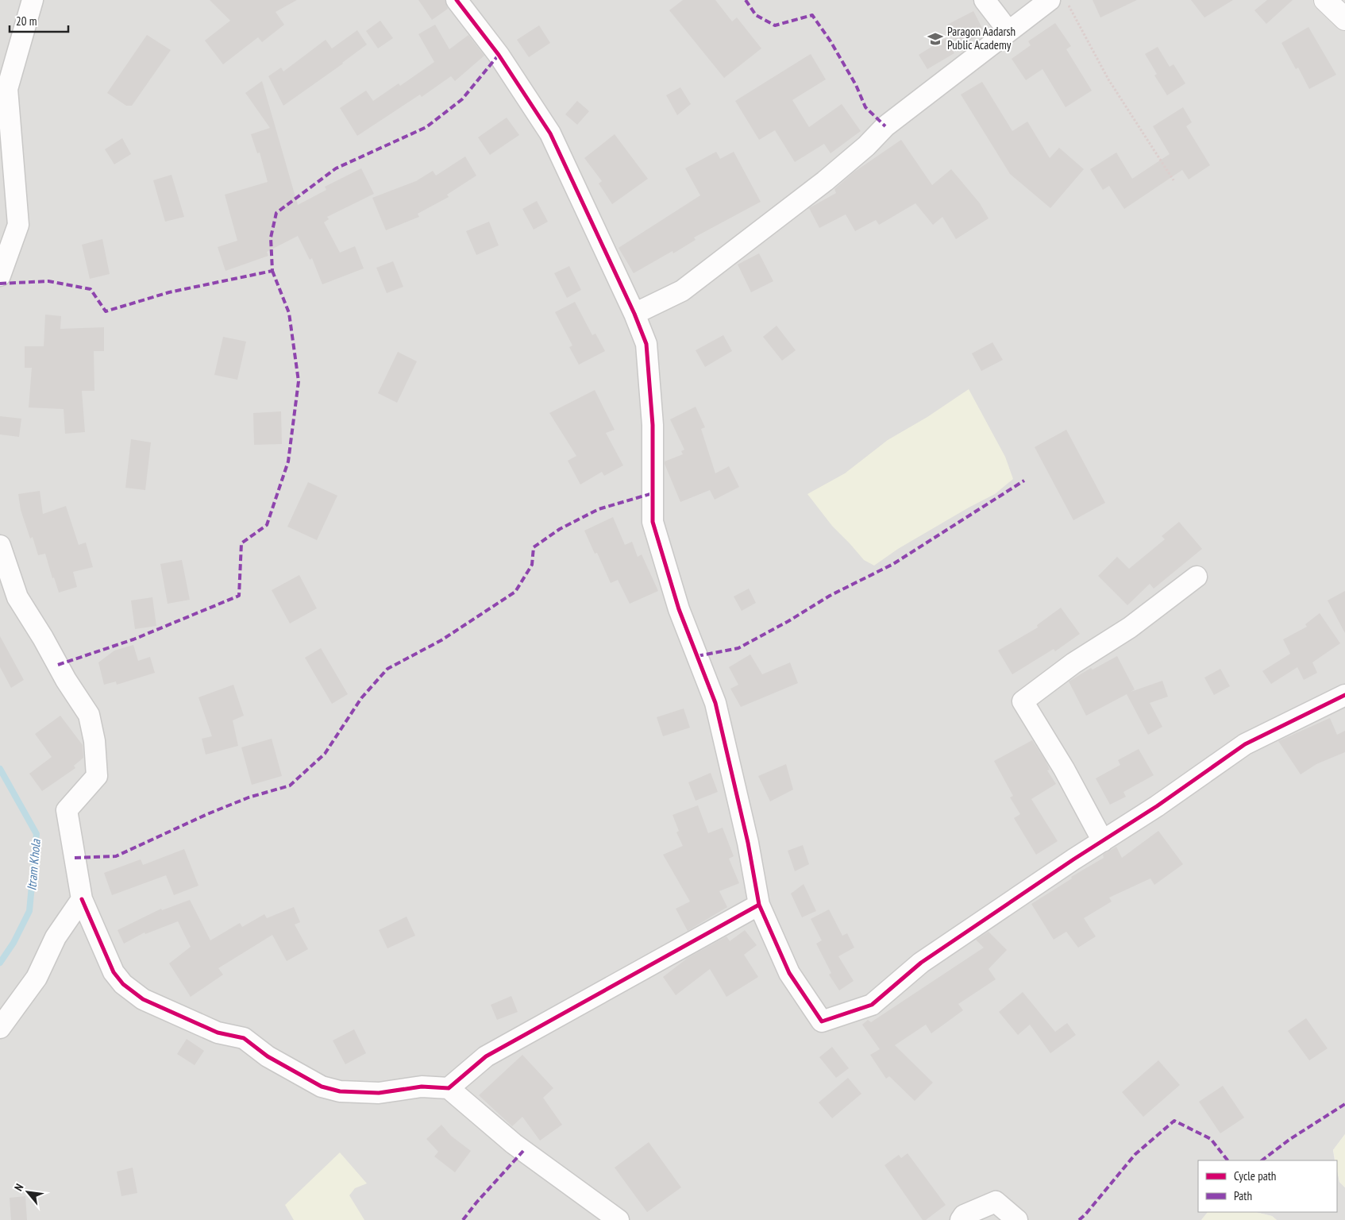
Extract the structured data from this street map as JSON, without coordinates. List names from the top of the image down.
{
  "water": ["Itram Khola"],
  "places": {
    "school or university": ["Paragon Aadarsh Public Academy"]
  },
  "legend": ["Cycle path", "Path"],
  "scale_bar": "20 m",
  "north": "top left"
}
